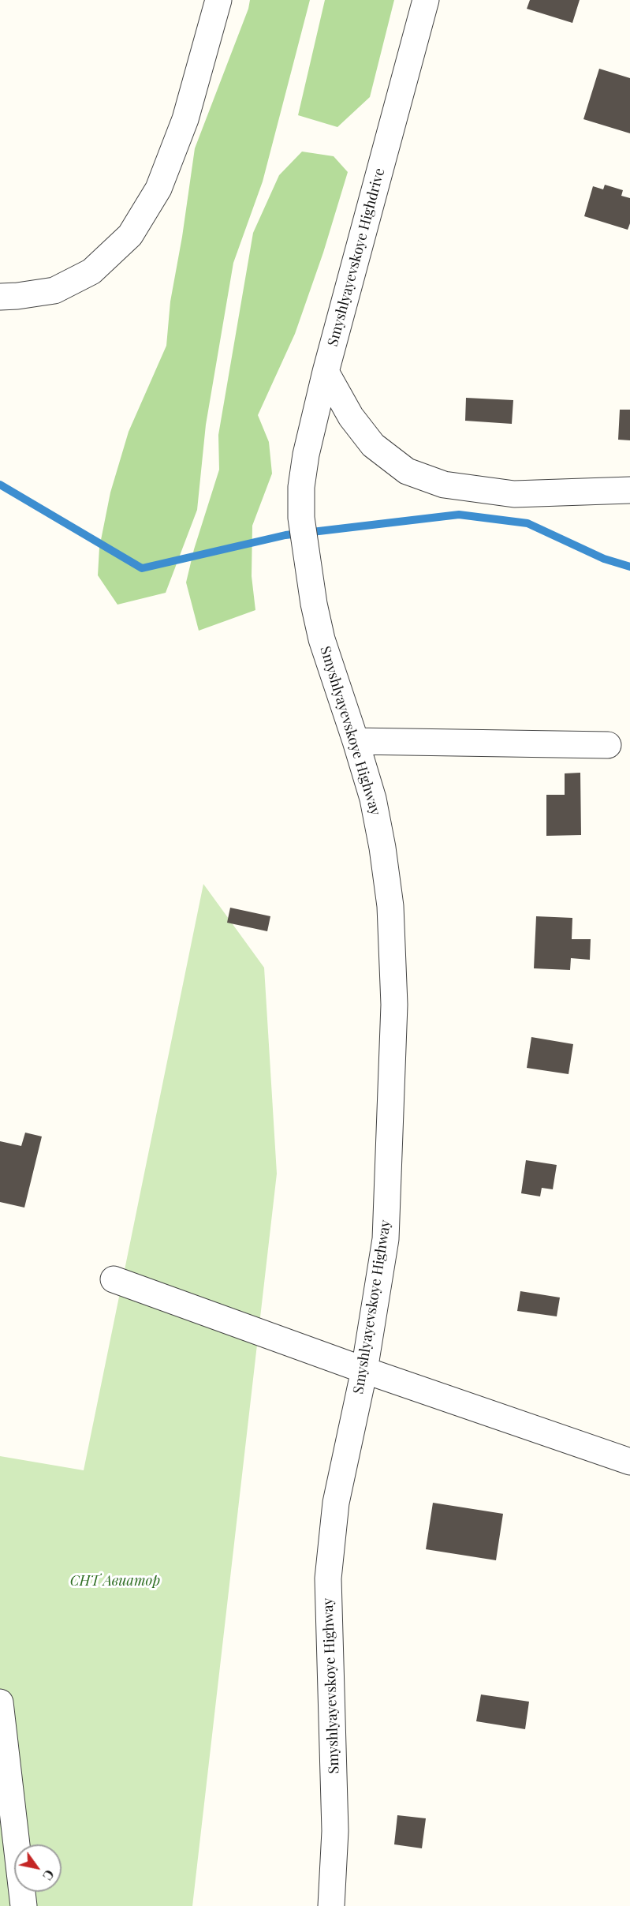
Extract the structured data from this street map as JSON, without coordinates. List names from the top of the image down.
{
  "streets": {
    "street": ["Smyshlyayevskoye Highdrive", "Smyshlyayevskoye Highway"]
  },
  "crossings": [
    ["Smyshlyayevskoye Highdrive", "Smyshlyayevskoye Highway"]
  ],
  "parks": ["СНТ Авиатор"],
  "north": "bottom right"
}
